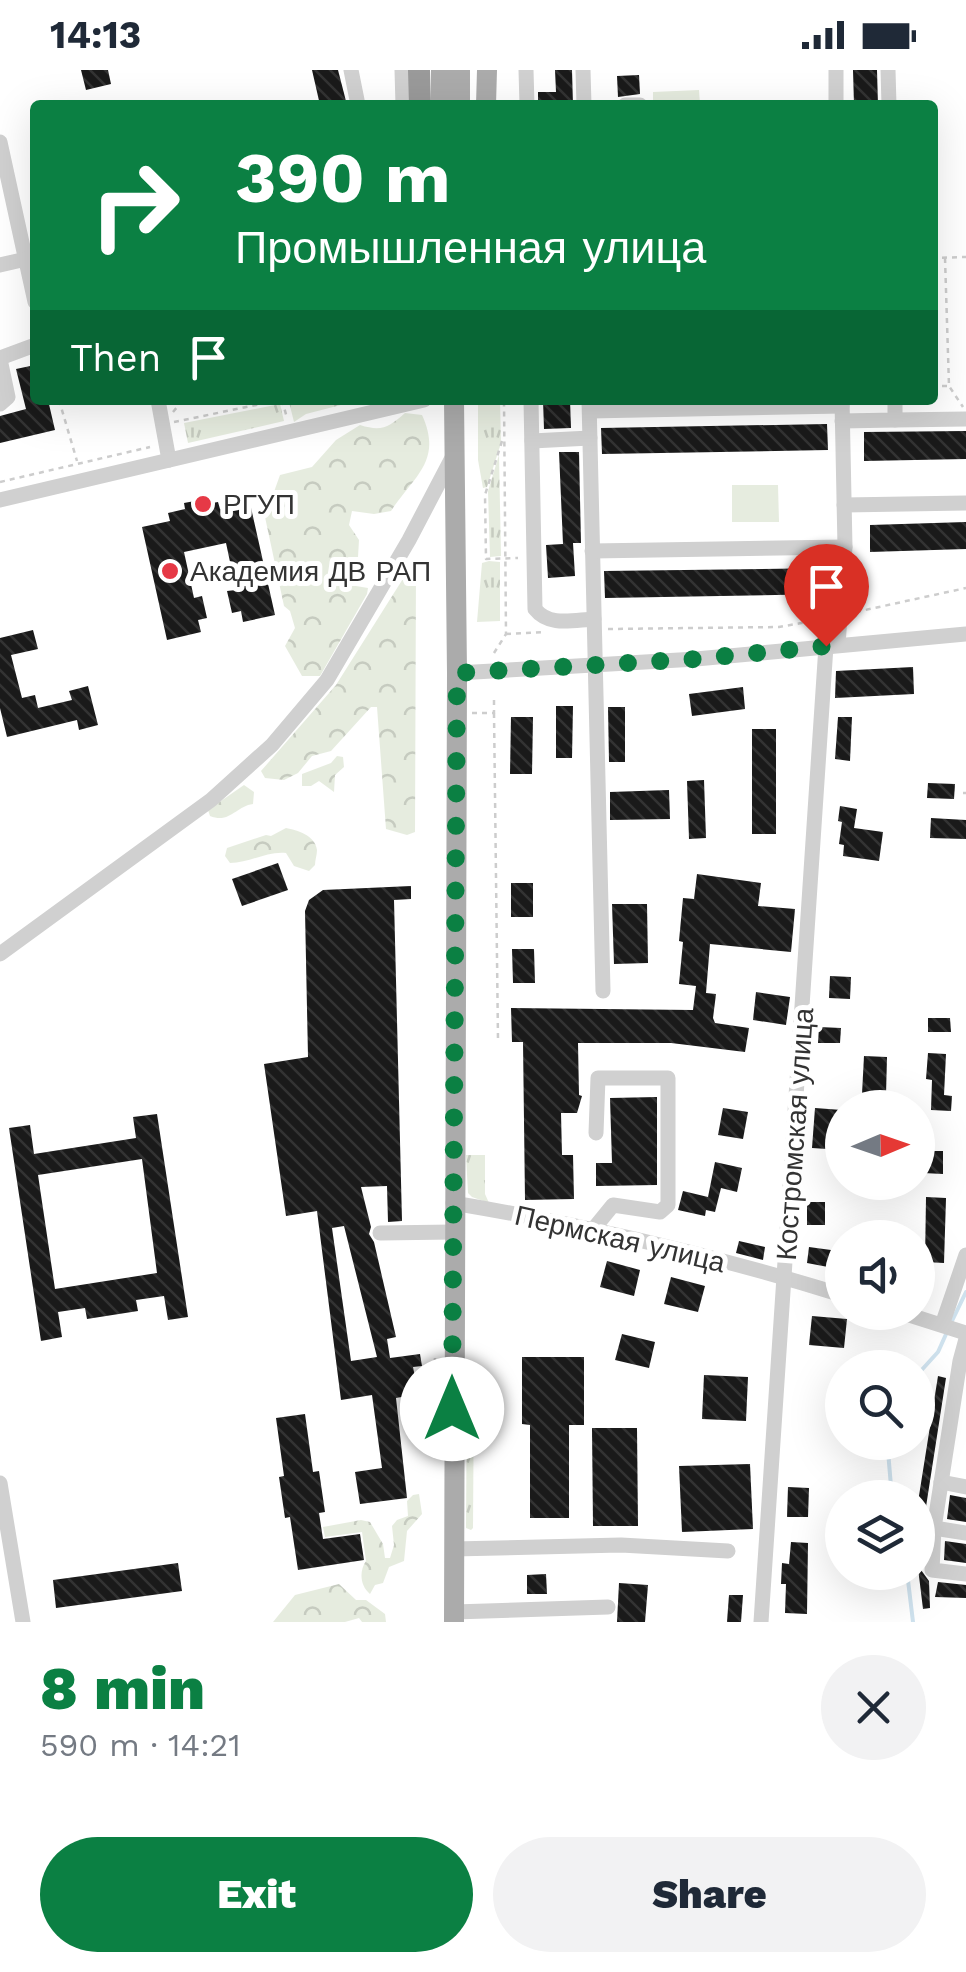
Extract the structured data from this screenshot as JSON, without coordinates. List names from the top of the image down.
{
  "streets": {
    "street": ["Костромская улица", "Пермская улица"]
  },
  "crossings": [
    ["Костромская улица", "Пермская улица"]
  ],
  "places": ["РГУП", "Академия ДВ РАП"],
  "north": "right",
  "page": {
    "status": "14:13",
    "turn": ["390 m", "Промышленная улица"],
    "then": "Then",
    "heading": ["8 min", "590 m · 14:21"],
    "buttons": ["Exit", "Share"]
  }
}
